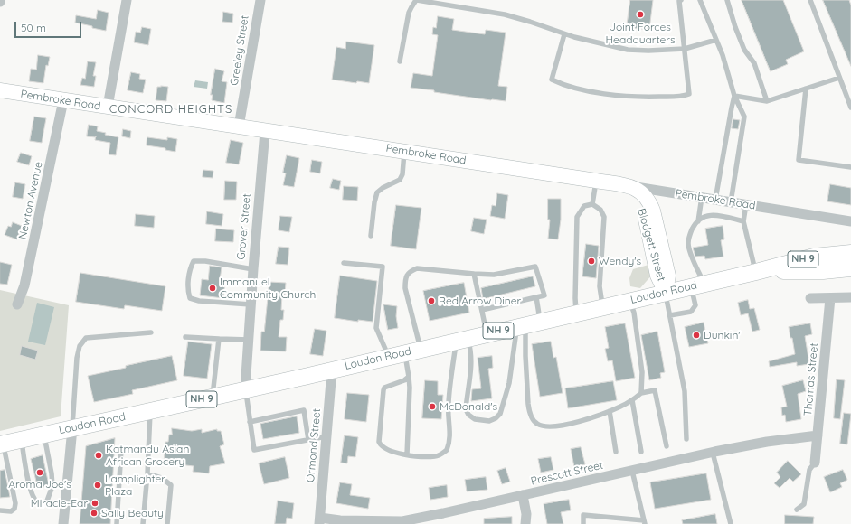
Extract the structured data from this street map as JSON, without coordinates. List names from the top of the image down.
{
  "streets": {
    "main road": ["NH 9", "Loudon Road"],
    "street": [
      "Greeley Street",
      "Pembroke Road",
      "Newton Avenue",
      "Grover Street",
      "Blodgett Street",
      "Thomas Street",
      "Ormond Street",
      "Prescott Street"
    ]
  },
  "crossings": [
    ["Greeley Street", "Pembroke Road"],
    ["Pembroke Road", "Newton Avenue"],
    ["Pembroke Road", "Grover Street"],
    ["Pembroke Road", "Blodgett Street"],
    ["Grover Street", "Loudon Road"],
    ["Blodgett Street", "Loudon Road"],
    ["Loudon Road", "Ormond Street"],
    ["Thomas Street", "Prescott Street"],
    ["Ormond Street", "Prescott Street"]
  ],
  "districts": ["CONCORD HEIGHTS"],
  "places": [
    "Joint Forces Headquarters",
    "Wendy's",
    "Immanuel Community Church",
    "Red Arrow Diner",
    "Dunkin'",
    "McDonald's",
    "Katmandu Asian African Grocery",
    "Aroma Joe's",
    "Lamplighter Plaza",
    "Miracle-Ear",
    "Sally Beauty"
  ],
  "scale_bar": "50 m"
}
